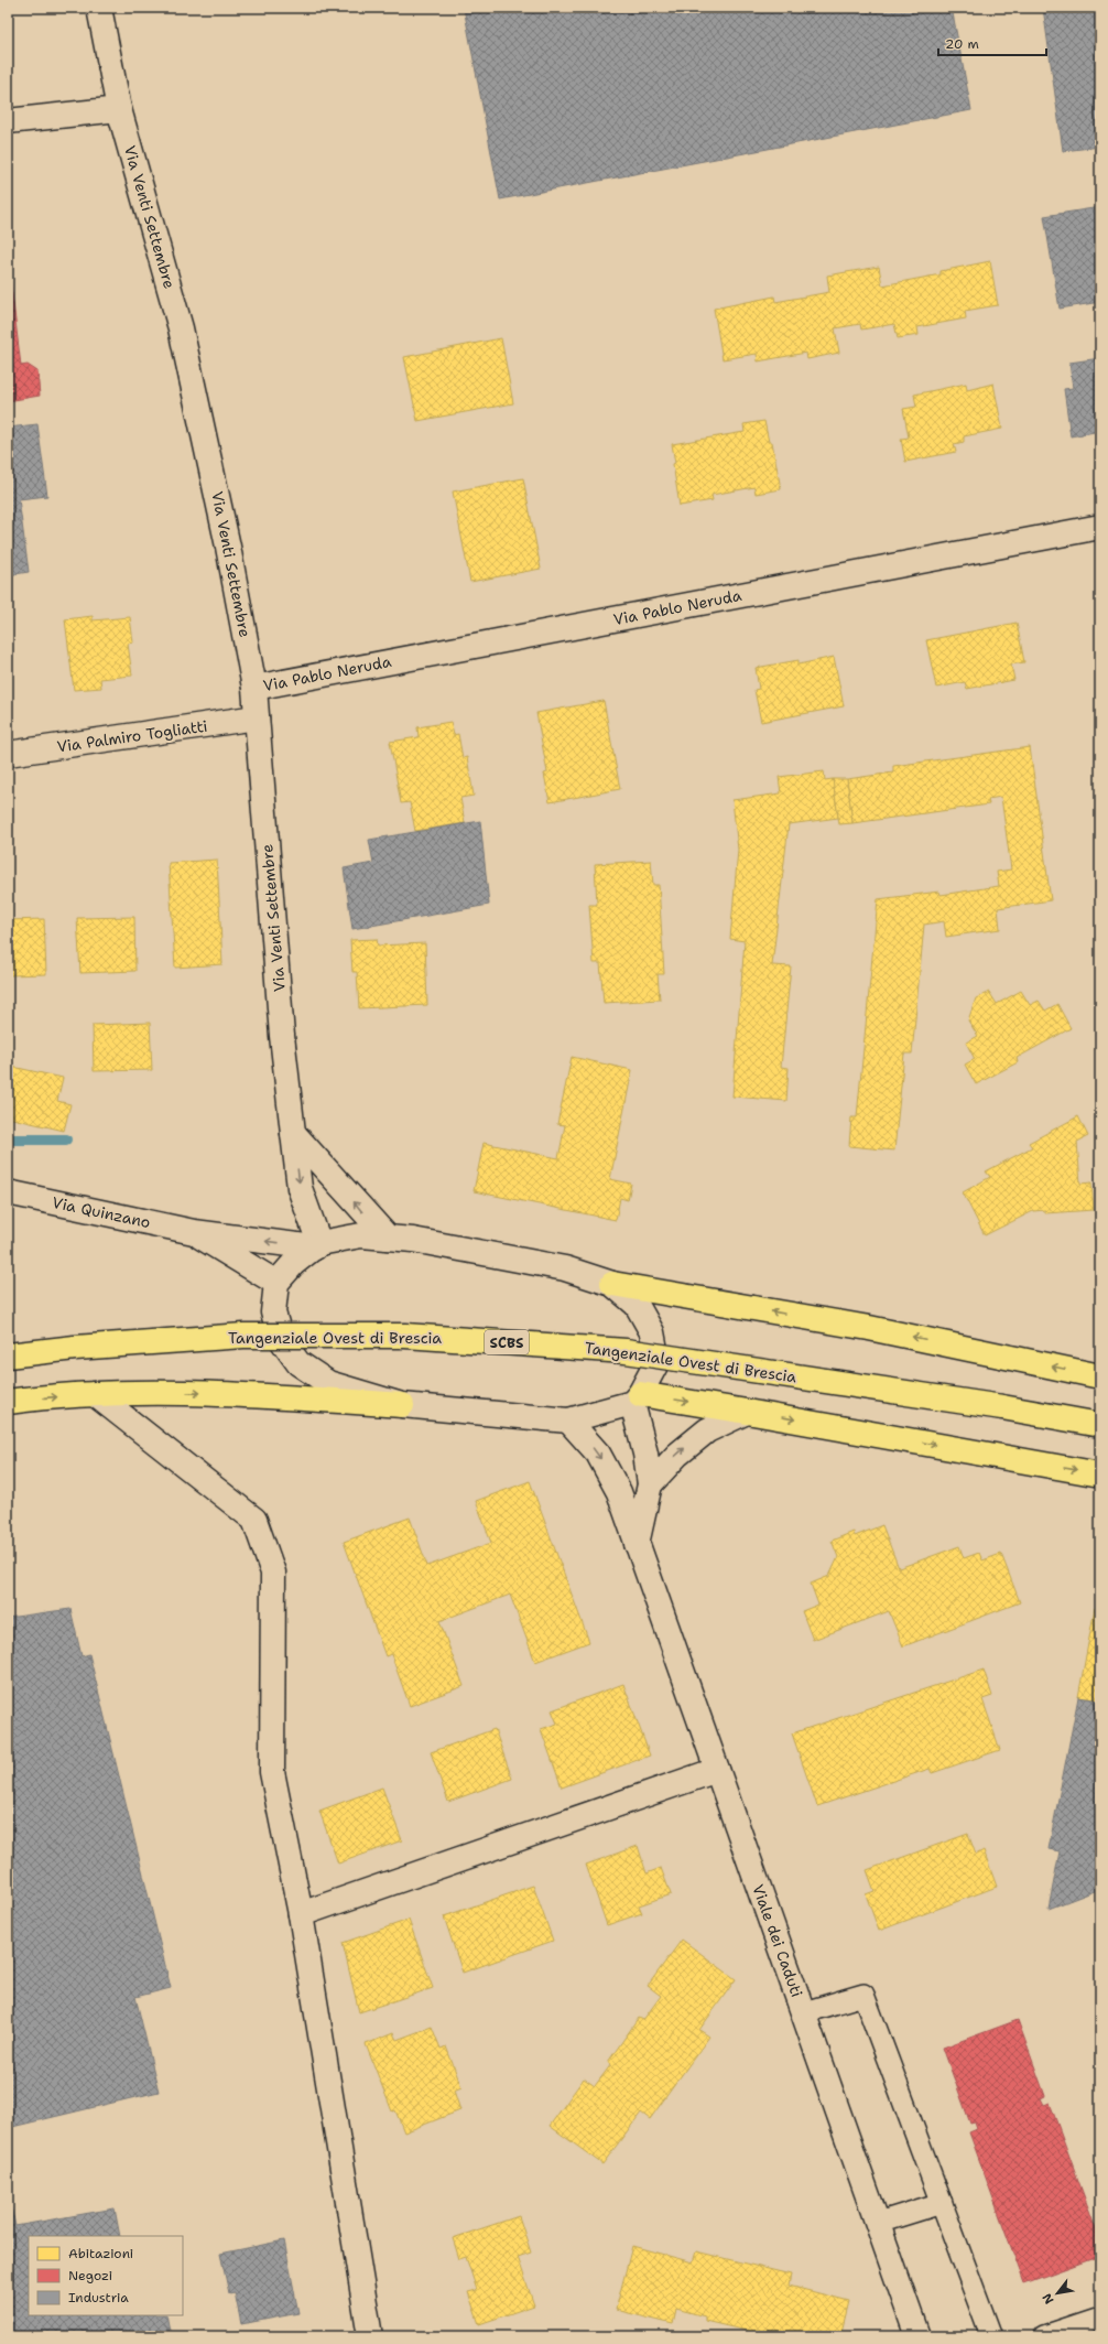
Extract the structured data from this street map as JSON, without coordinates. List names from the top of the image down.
{
  "streets": {
    "main road": ["Tangenziale Ovest di Brescia", "SCBS"],
    "street": [
      "Via Venti Settembre",
      "Via Pablo Neruda",
      "Via Palmiro Togliatti",
      "Via Quinzano",
      "Viale dei Caduti"
    ]
  },
  "crossings": [
    ["Via Venti Settembre", "Via Pablo Neruda"],
    ["Via Venti Settembre", "Via Palmiro Togliatti"],
    ["Via Venti Settembre", "Via Quinzano"]
  ],
  "legend": ["Abitazioni", "Negozi", "Industria"],
  "scale_bar": "20 m",
  "north": "bottom left"
}
